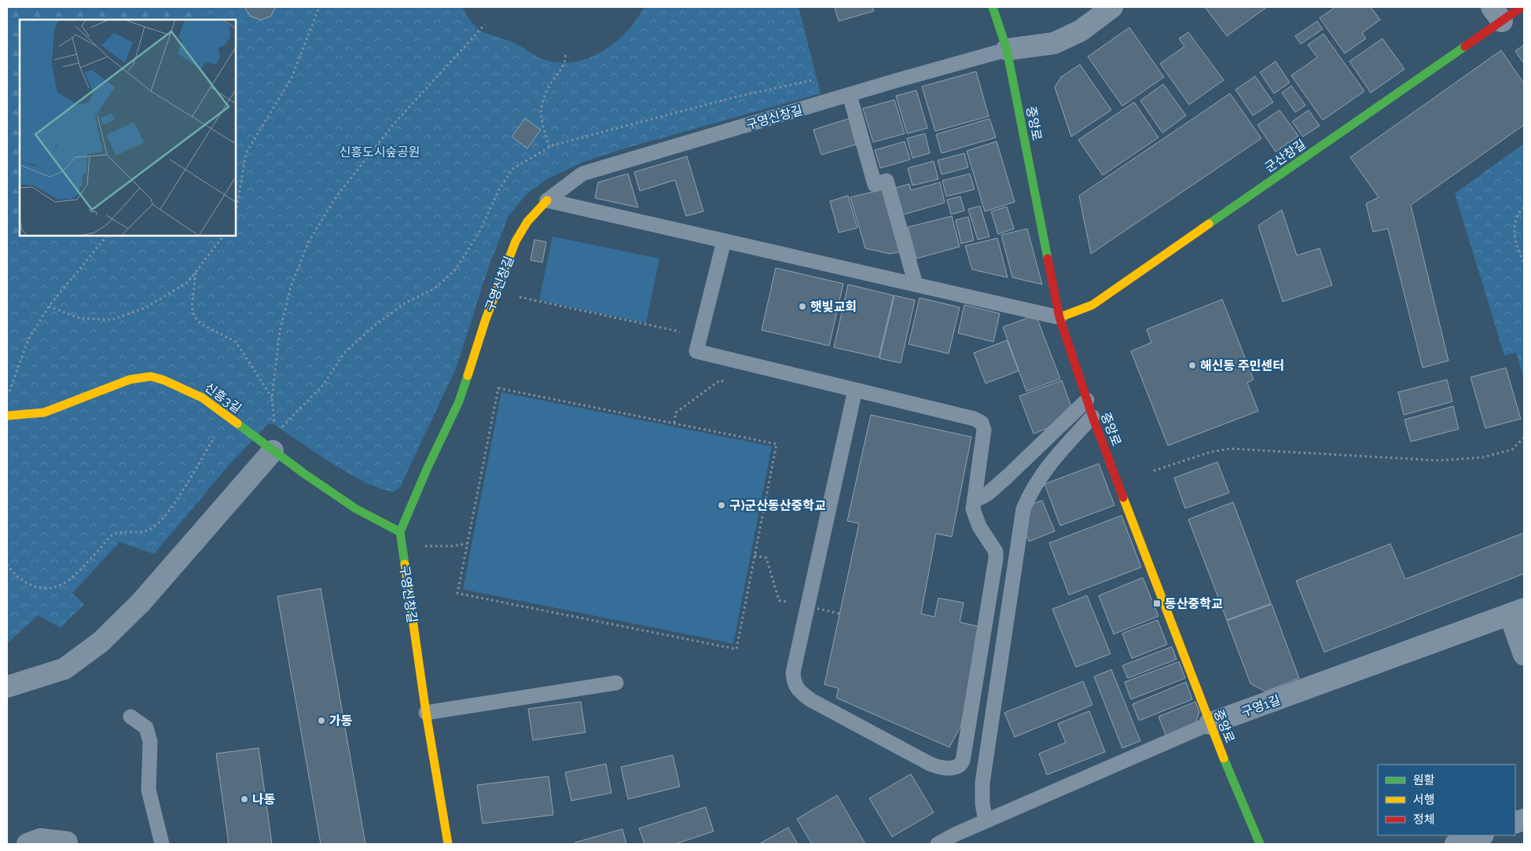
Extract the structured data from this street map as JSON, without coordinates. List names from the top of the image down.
{
  "streets": {
    "street": [
      "구영신창길",
      "중앙로",
      "군산창길",
      "신흥3길",
      "구영1길"
    ]
  },
  "crossings": [
    ["구영신창길", "중앙로"],
    ["구영신창길", "신흥3길"],
    ["중앙로", "군산창길"],
    ["중앙로", "구영1길"]
  ],
  "parks": ["신흥도시숲공원"],
  "places": {
    "other": [
      "햇빛교회",
      "해신동 주민센터",
      "구)군산동산중학교",
      "가동",
      "나동"
    ],
    "transit": ["동산중학교"]
  },
  "legend": ["원활", "서행", "정체"]
}
